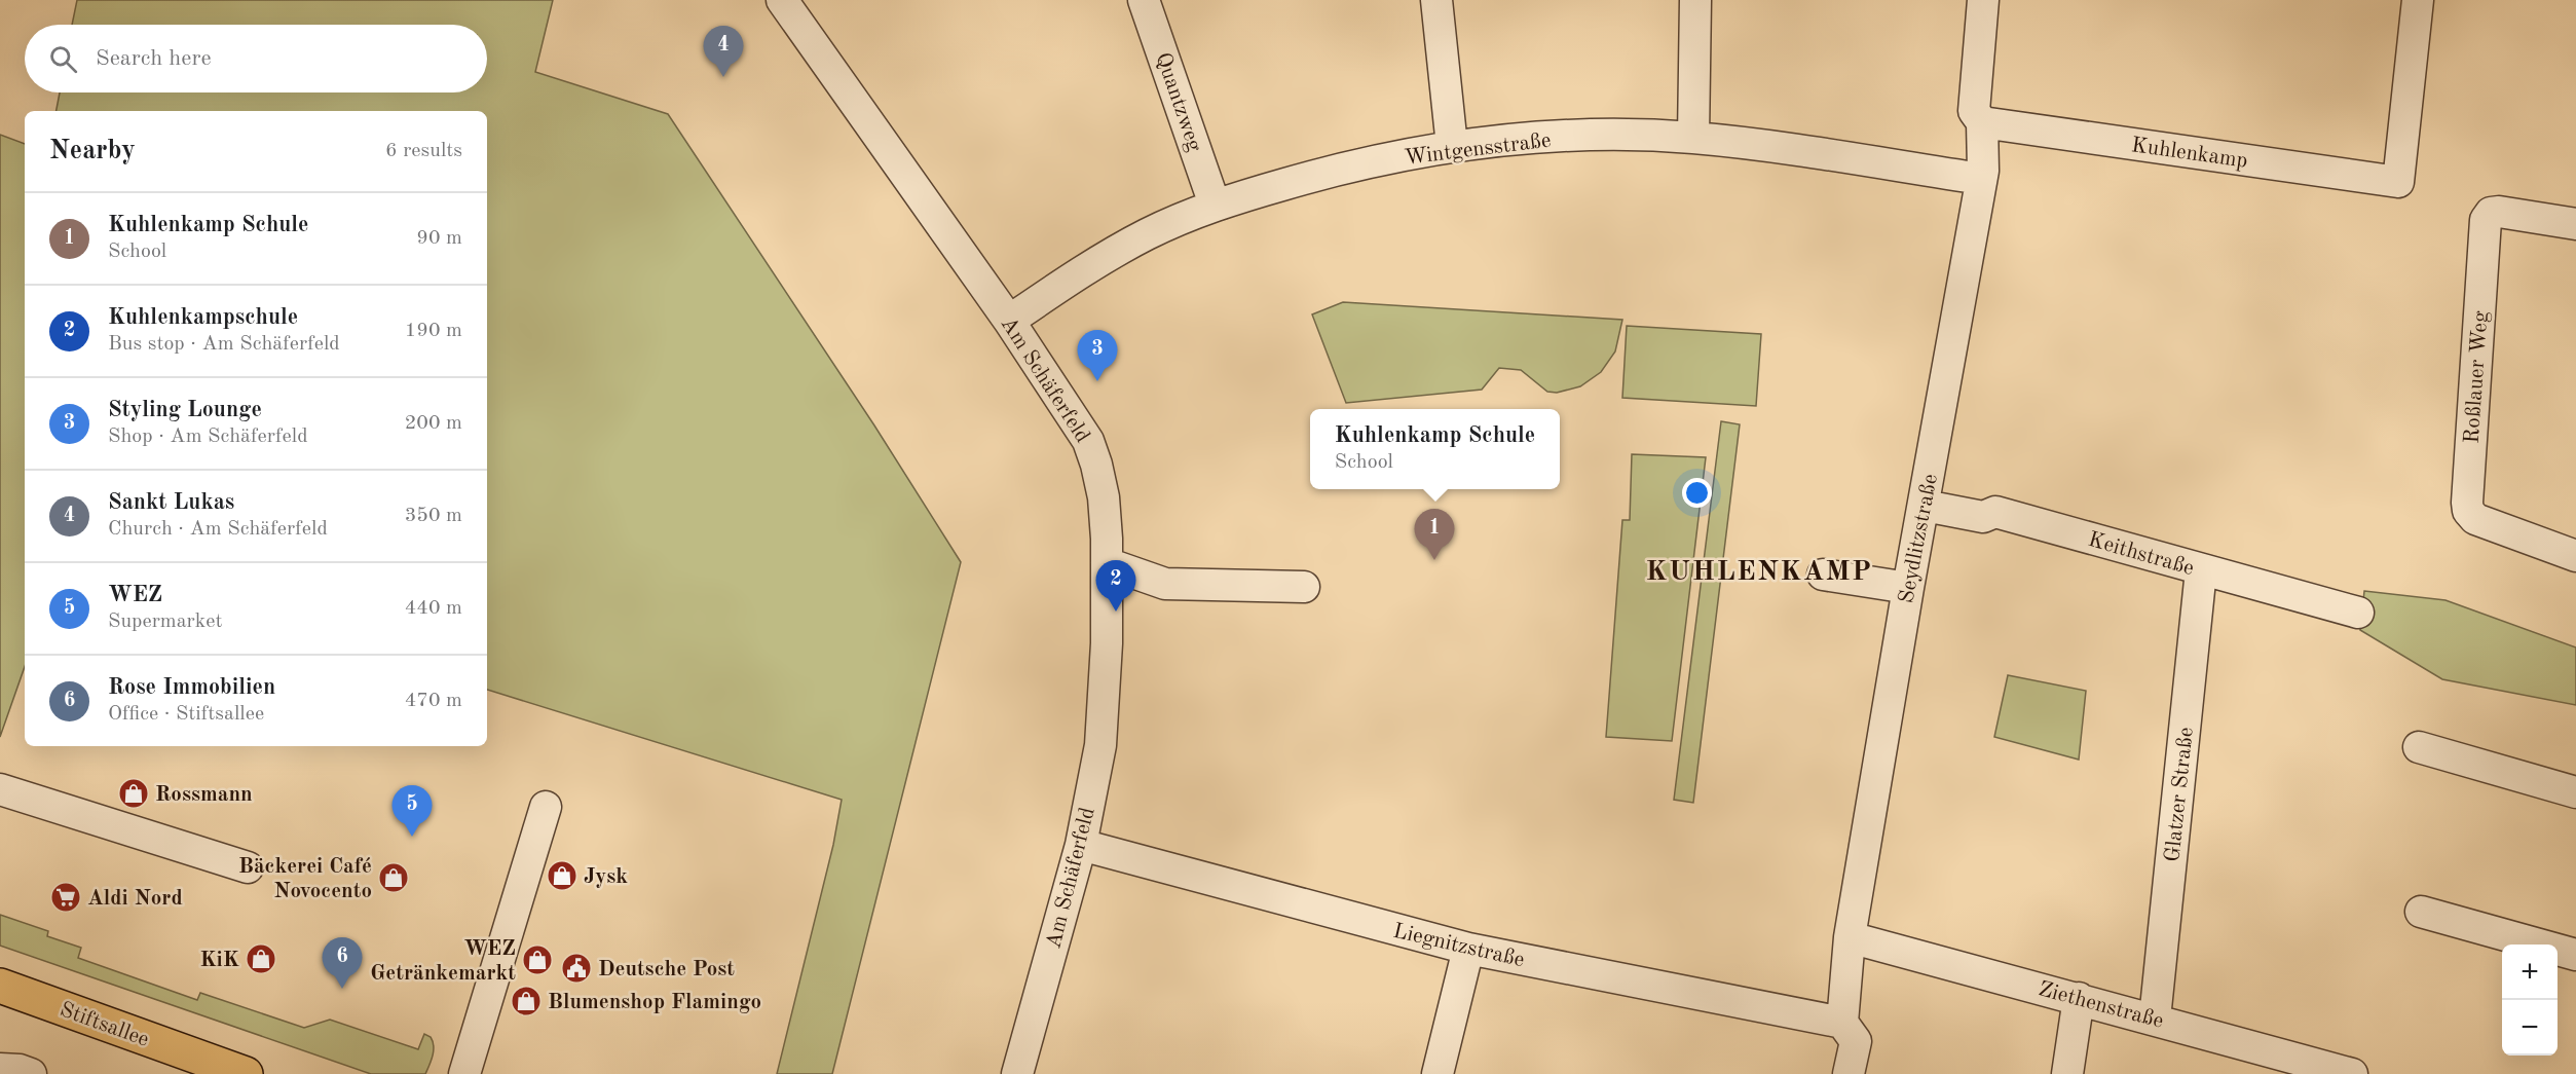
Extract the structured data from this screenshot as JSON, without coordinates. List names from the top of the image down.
{
  "streets": {
    "main road": ["Stiftsallee"],
    "street": [
      "Quantzweg",
      "Wintgensstraße",
      "Kuhlenkamp",
      "Roßlauer Weg",
      "Am Schäferfeld",
      "Seydlitzstraße",
      "Keithstraße",
      "Glatzer Straße",
      "Liegnitzstraße",
      "Ziethenstraße"
    ]
  },
  "crossings": [
    ["Quantzweg", "Wintgensstraße"],
    ["Wintgensstraße", "Am Schäferfeld"],
    ["Wintgensstraße", "Seydlitzstraße"],
    ["Kuhlenkamp", "Seydlitzstraße"],
    ["Am Schäferfeld", "Liegnitzstraße"],
    ["Seydlitzstraße", "Keithstraße"],
    ["Seydlitzstraße", "Liegnitzstraße"],
    ["Seydlitzstraße", "Ziethenstraße"],
    ["Keithstraße", "Glatzer Straße"],
    ["Glatzer Straße", "Ziethenstraße"]
  ],
  "districts": ["KUHLENKAMP"],
  "places": {
    "shop": [
      "Rossmann",
      "Jysk",
      "Bäckerei Café Novocento",
      "KiK",
      "WEZ Getränkemarkt",
      "Blumenshop Flamingo"
    ],
    "supermarket": ["Aldi Nord"],
    "public building": ["Deutsche Post"]
  },
  "page": {
    "search": "Search here",
    "pins": [
      "4",
      "3",
      "1",
      "2",
      "5",
      "6"
    ],
    "heading": ["Nearby", "6 results"],
    "list": [
      {
        "mark": "1",
        "name": "Kuhlenkamp Schule",
        "note": "School",
        "value": "90 m"
      },
      {
        "mark": "2",
        "name": "Kuhlenkampschule",
        "note": "Bus stop · Am Schäferfeld",
        "value": "190 m"
      },
      {
        "mark": "3",
        "name": "Styling Lounge",
        "note": "Shop · Am Schäferfeld",
        "value": "200 m"
      },
      {
        "mark": "4",
        "name": "Sankt Lukas",
        "note": "Church · Am Schäferfeld",
        "value": "350 m"
      },
      {
        "mark": "5",
        "name": "WEZ",
        "note": "Supermarket",
        "value": "440 m"
      },
      {
        "mark": "6",
        "name": "Rose Immobilien",
        "note": "Office · Stiftsallee",
        "value": "470 m"
      }
    ],
    "popup": ["Kuhlenkamp Schule", "School"],
    "map_buttons": ["+", "−"]
  }
}
